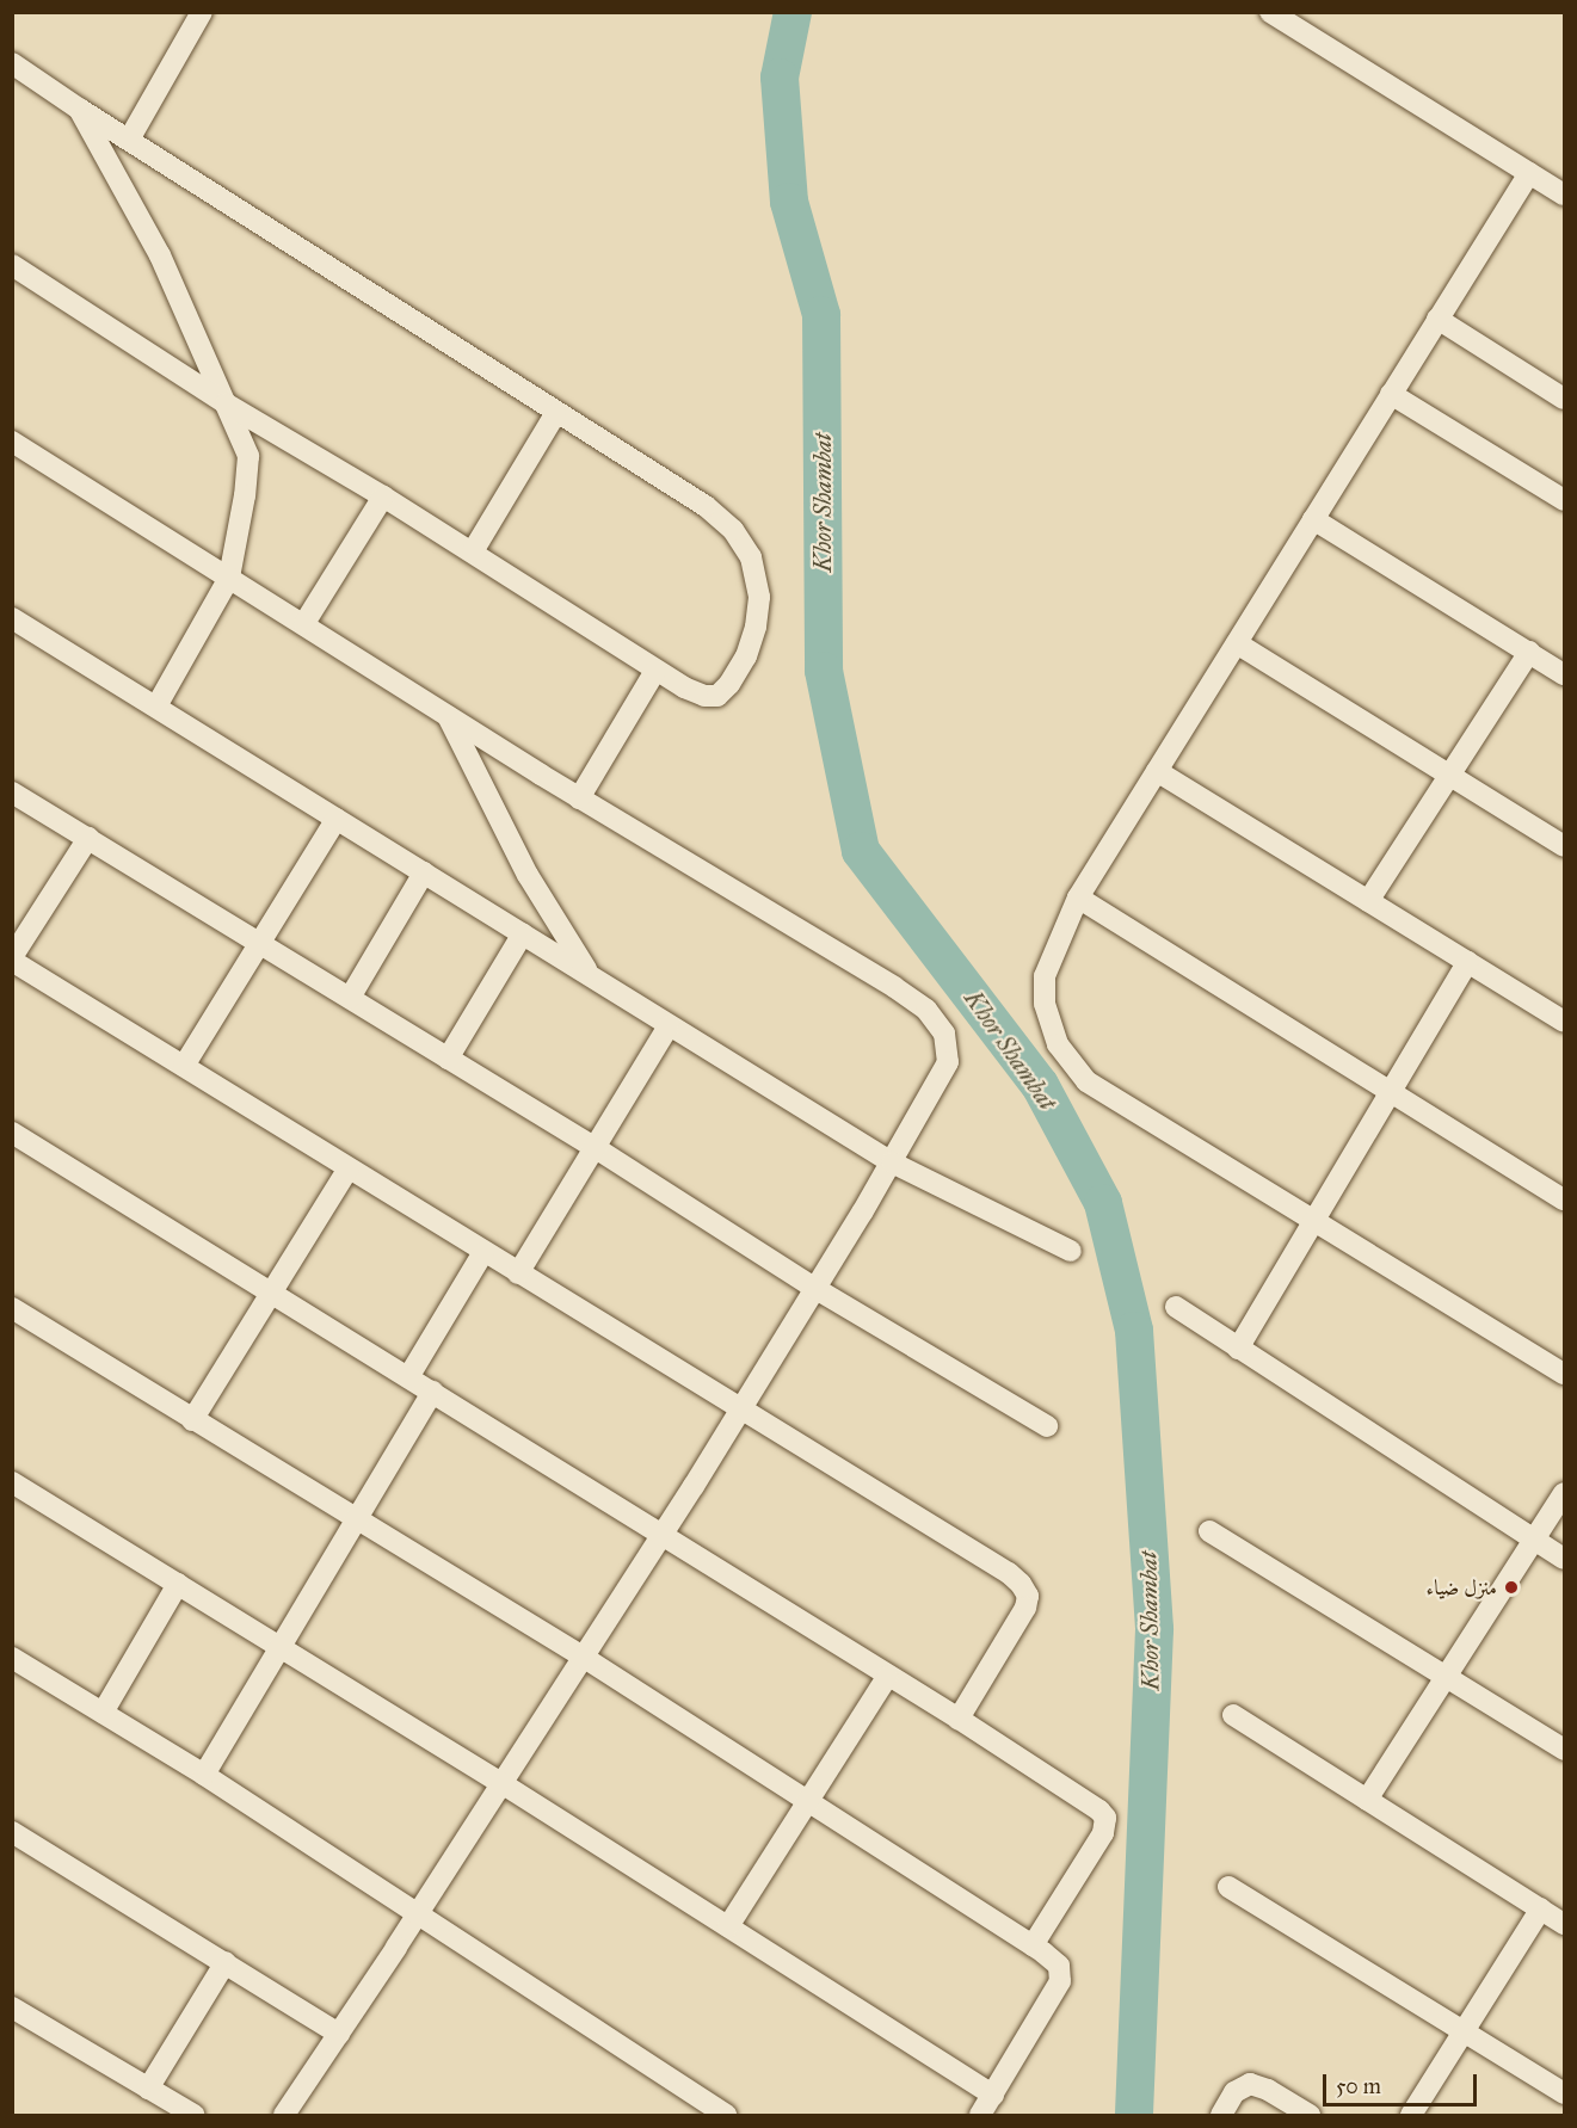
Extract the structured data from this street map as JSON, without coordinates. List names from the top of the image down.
{
  "water": ["Khor Shambat"],
  "places": ["منزل ضياء"],
  "scale_bar": "50 m"
}
